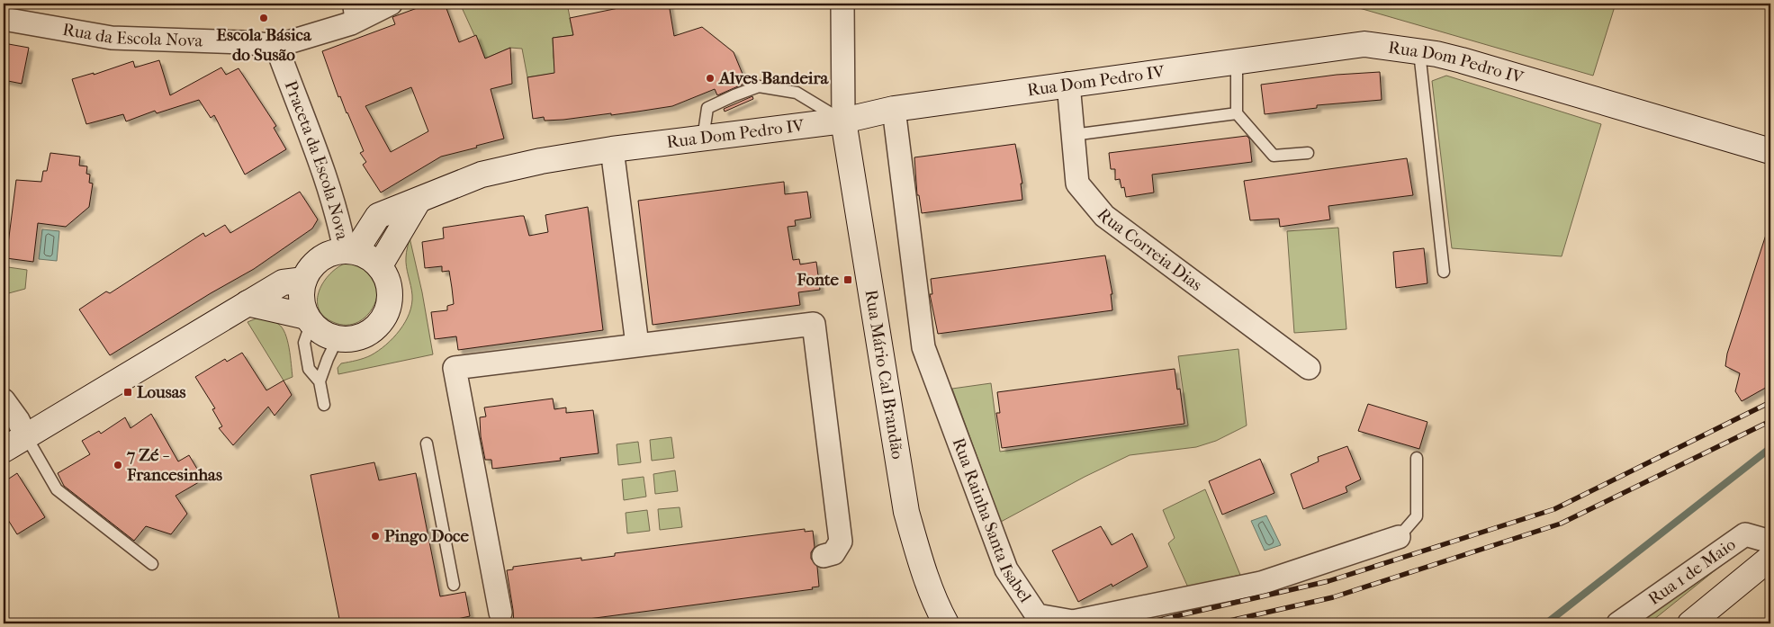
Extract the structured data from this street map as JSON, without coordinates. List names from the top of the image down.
{
  "streets": {
    "street": [
      "Rua da Escola Nova",
      "Rua Dom Pedro IV",
      "Praceta da Escola Nova",
      "Rua Correia Dias",
      "Rua Mário Cal Brandão",
      "Rua Rainha Santa Isabel",
      "Rua 1 de Maio"
    ]
  },
  "crossings": [
    ["Rua da Escola Nova", "Praceta da Escola Nova"],
    ["Rua Dom Pedro IV", "Praceta da Escola Nova"],
    ["Rua Dom Pedro IV", "Rua Correia Dias"],
    ["Rua Dom Pedro IV", "Rua Mário Cal Brandão"],
    ["Rua Dom Pedro IV", "Rua Rainha Santa Isabel"]
  ],
  "places": {
    "other": [
      "Escola Básica do Susão",
      "Alves Bandeira",
      "7 Zé - Francesinhas",
      "Pingo Doce"
    ],
    "transit": ["Fonte", "Lousas"]
  }
}
